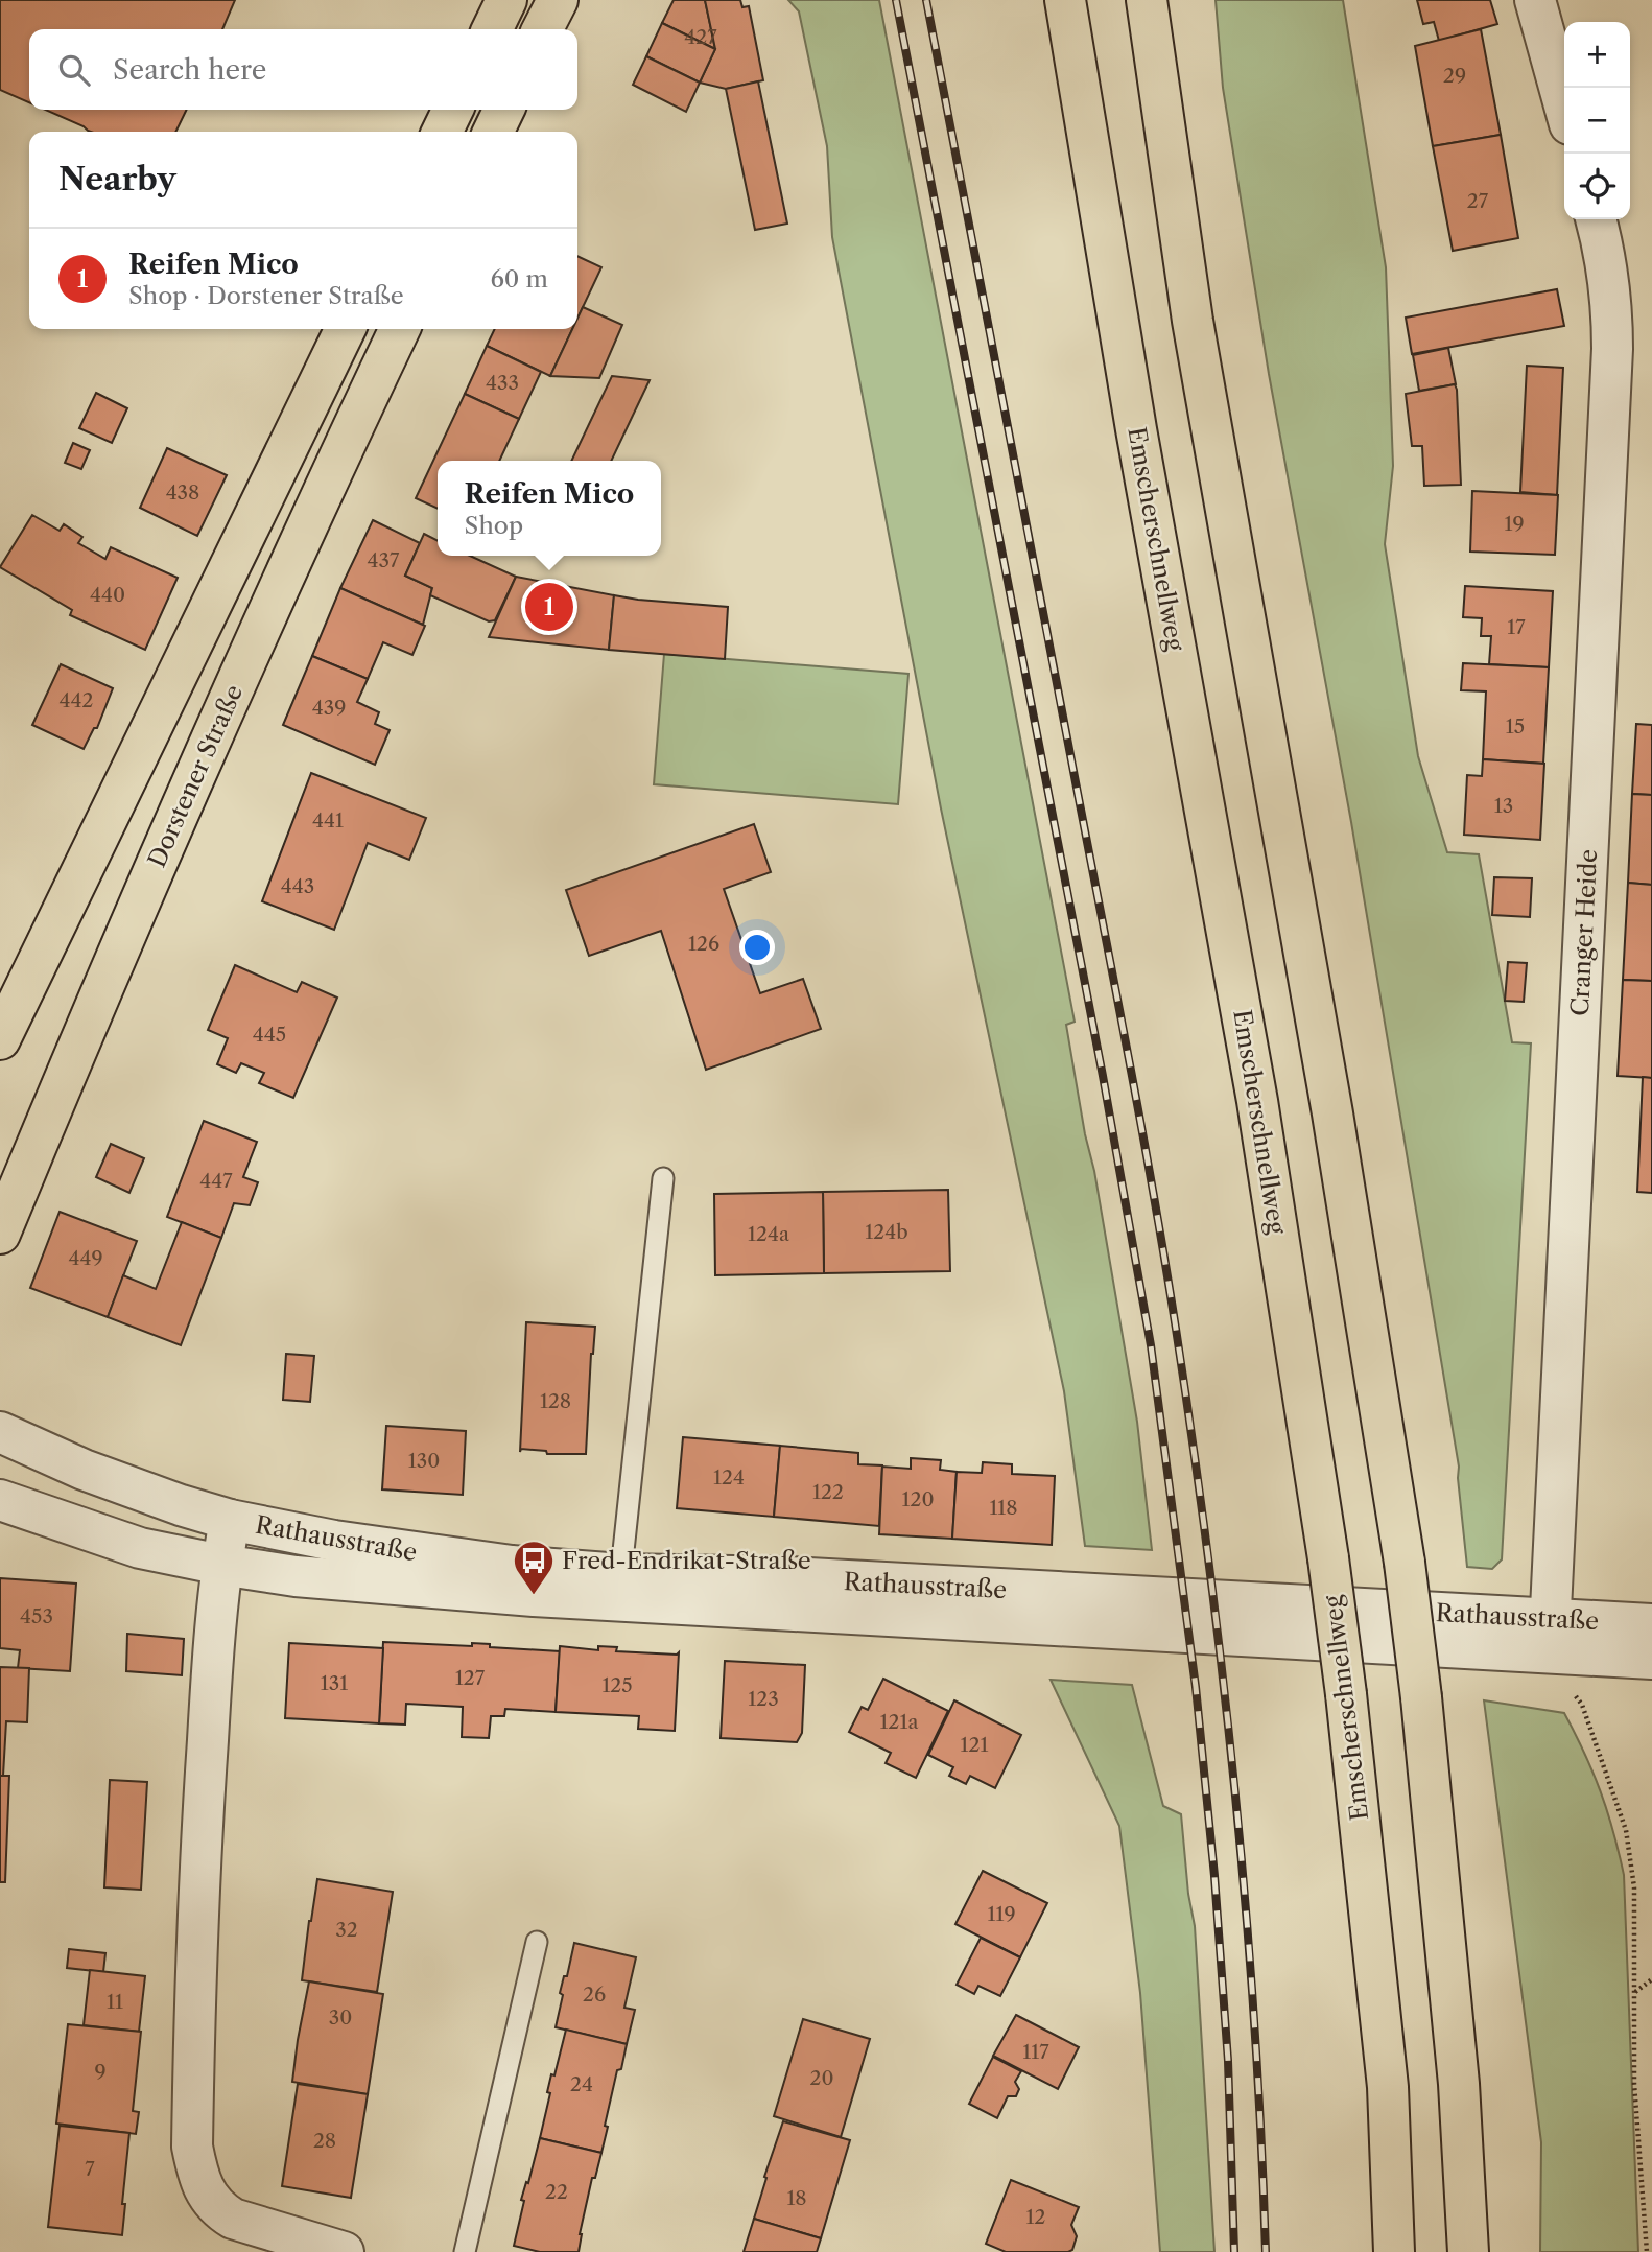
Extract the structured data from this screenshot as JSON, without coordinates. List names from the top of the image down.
{
  "streets": {
    "main road": ["Emscherschnellweg", "Dorstener Straße"],
    "street": ["Cranger Heide", "Rathausstraße"]
  },
  "crossings": [
    ["Cranger Heide", "Rathausstraße"]
  ],
  "places": {
    "bus stop": ["Fred-Endrikat-Straße"]
  },
  "house_numbers": [
    "427",
    "29",
    "27",
    "433",
    "438",
    "19",
    "437",
    "440",
    "17",
    "442",
    "439",
    "15",
    "13",
    "441",
    "443",
    "126",
    "445",
    "447",
    "124b",
    "124a",
    "449",
    "128",
    "130",
    "124",
    "122",
    "120",
    "118",
    "453",
    "127",
    "131",
    "125",
    "123",
    "121a",
    "121",
    "119",
    "32",
    "26",
    "11",
    "30",
    "117",
    "9",
    "20",
    "24",
    "28",
    "7",
    "22",
    "18",
    "12"
  ],
  "page": {
    "map_buttons": ["+", "−"],
    "search": "Search here",
    "heading": "Nearby",
    "list": [
      {
        "mark": "1",
        "name": "Reifen Mico",
        "note": "Shop · Dorstener Straße",
        "value": "60 m"
      }
    ],
    "popup": ["Reifen Mico", "Shop"],
    "pins": "1"
  }
}
